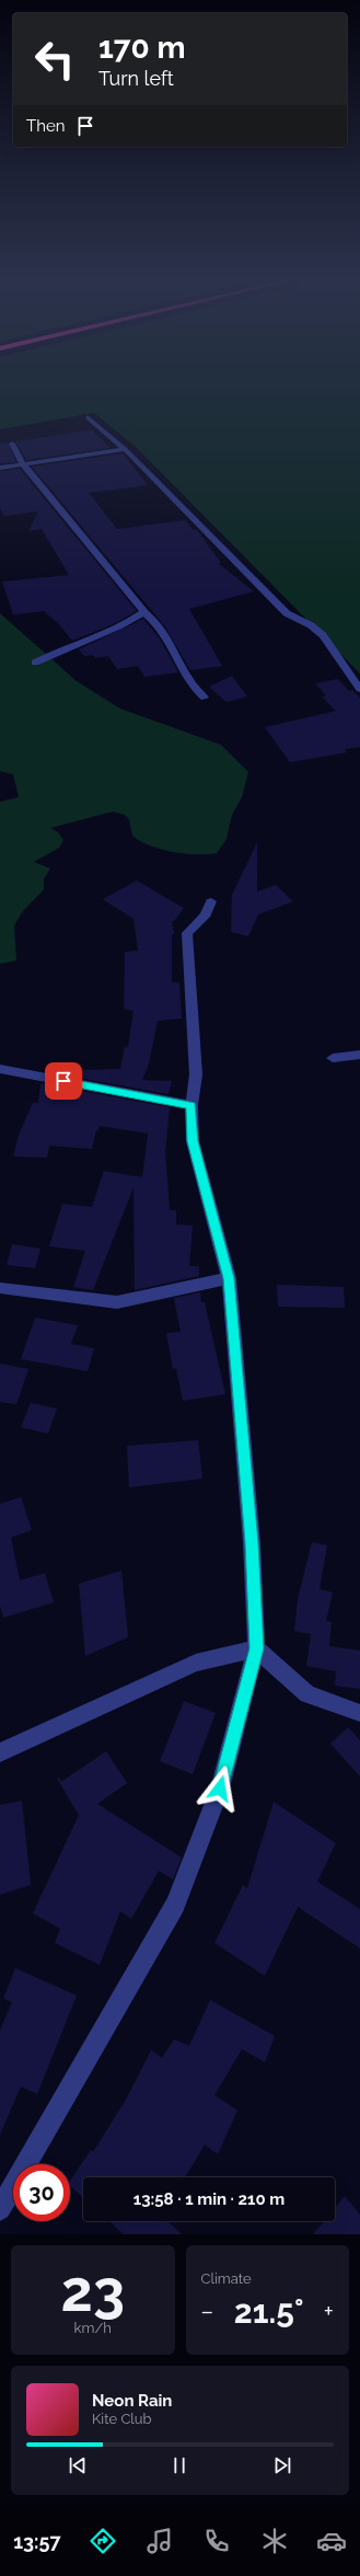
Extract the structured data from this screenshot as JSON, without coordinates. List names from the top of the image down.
{
  "page": {
    "turn": ["170 m", "Turn left"],
    "then": "Then",
    "limit": "30",
    "trip": "13:58 · 1 min · 210 m",
    "tile": [
      ["23", "km/h"],
      "Climate"
    ],
    "heat": ["−", "21.5°", "+"],
    "song": ["Neon Rain", "Kite Club"],
    "tabs": "13:57"
  }
}
